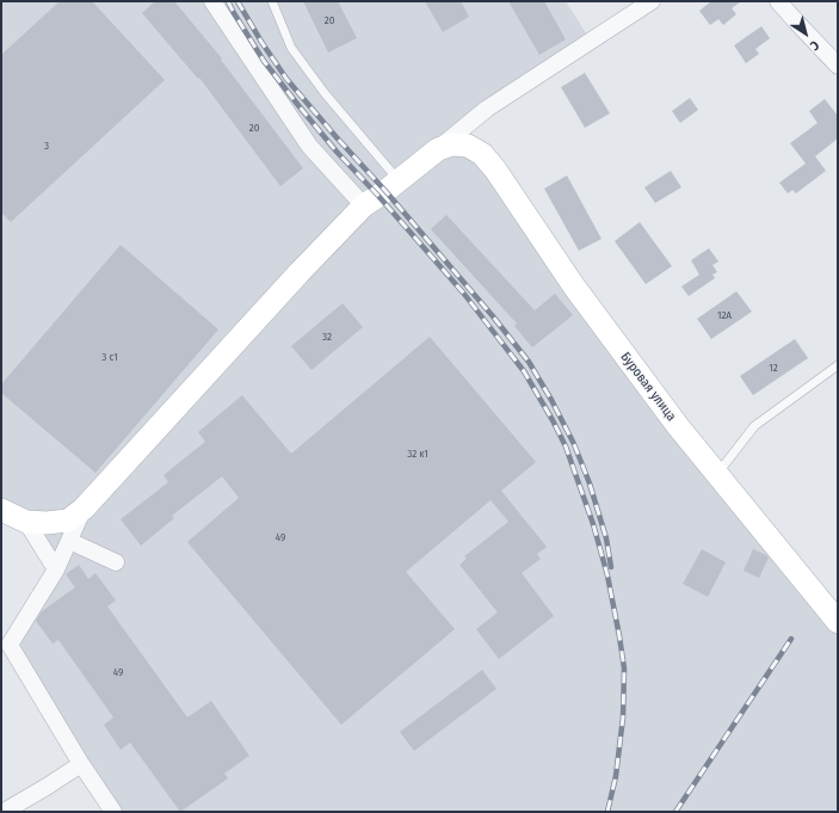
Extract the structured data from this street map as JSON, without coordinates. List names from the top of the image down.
{
  "streets": {
    "street": ["Буровая улица"]
  },
  "house_numbers": [
    "20",
    "20",
    "3",
    "12А",
    "32",
    "3 с1",
    "12",
    "32 к1",
    "49",
    "49"
  ],
  "north": "bottom right"
}
